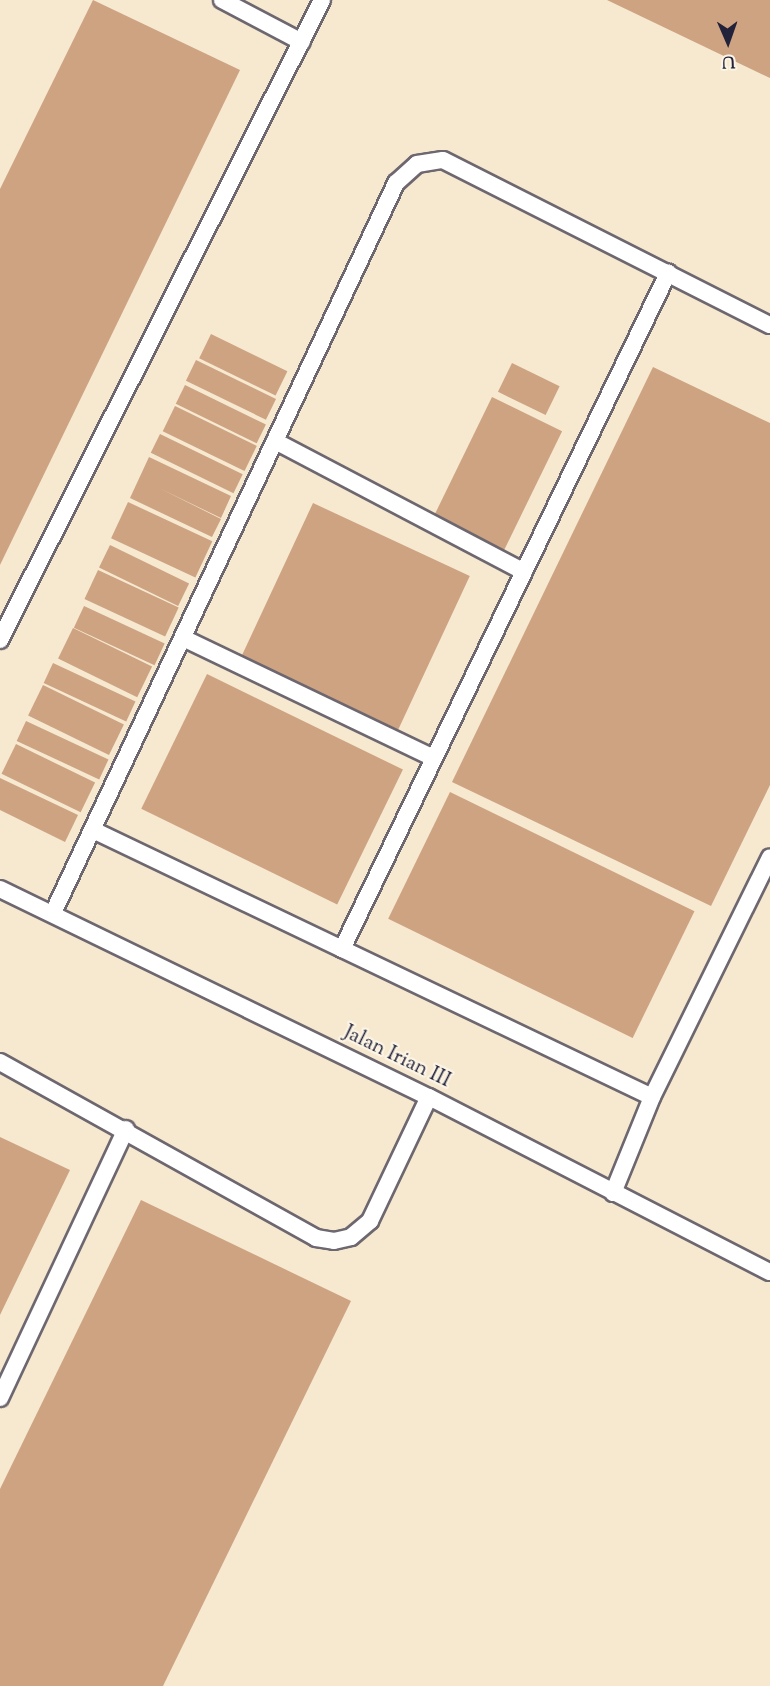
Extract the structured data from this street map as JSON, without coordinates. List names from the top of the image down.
{
  "streets": {
    "lane": ["Jalan Irian III"]
  },
  "north": "bottom"
}
